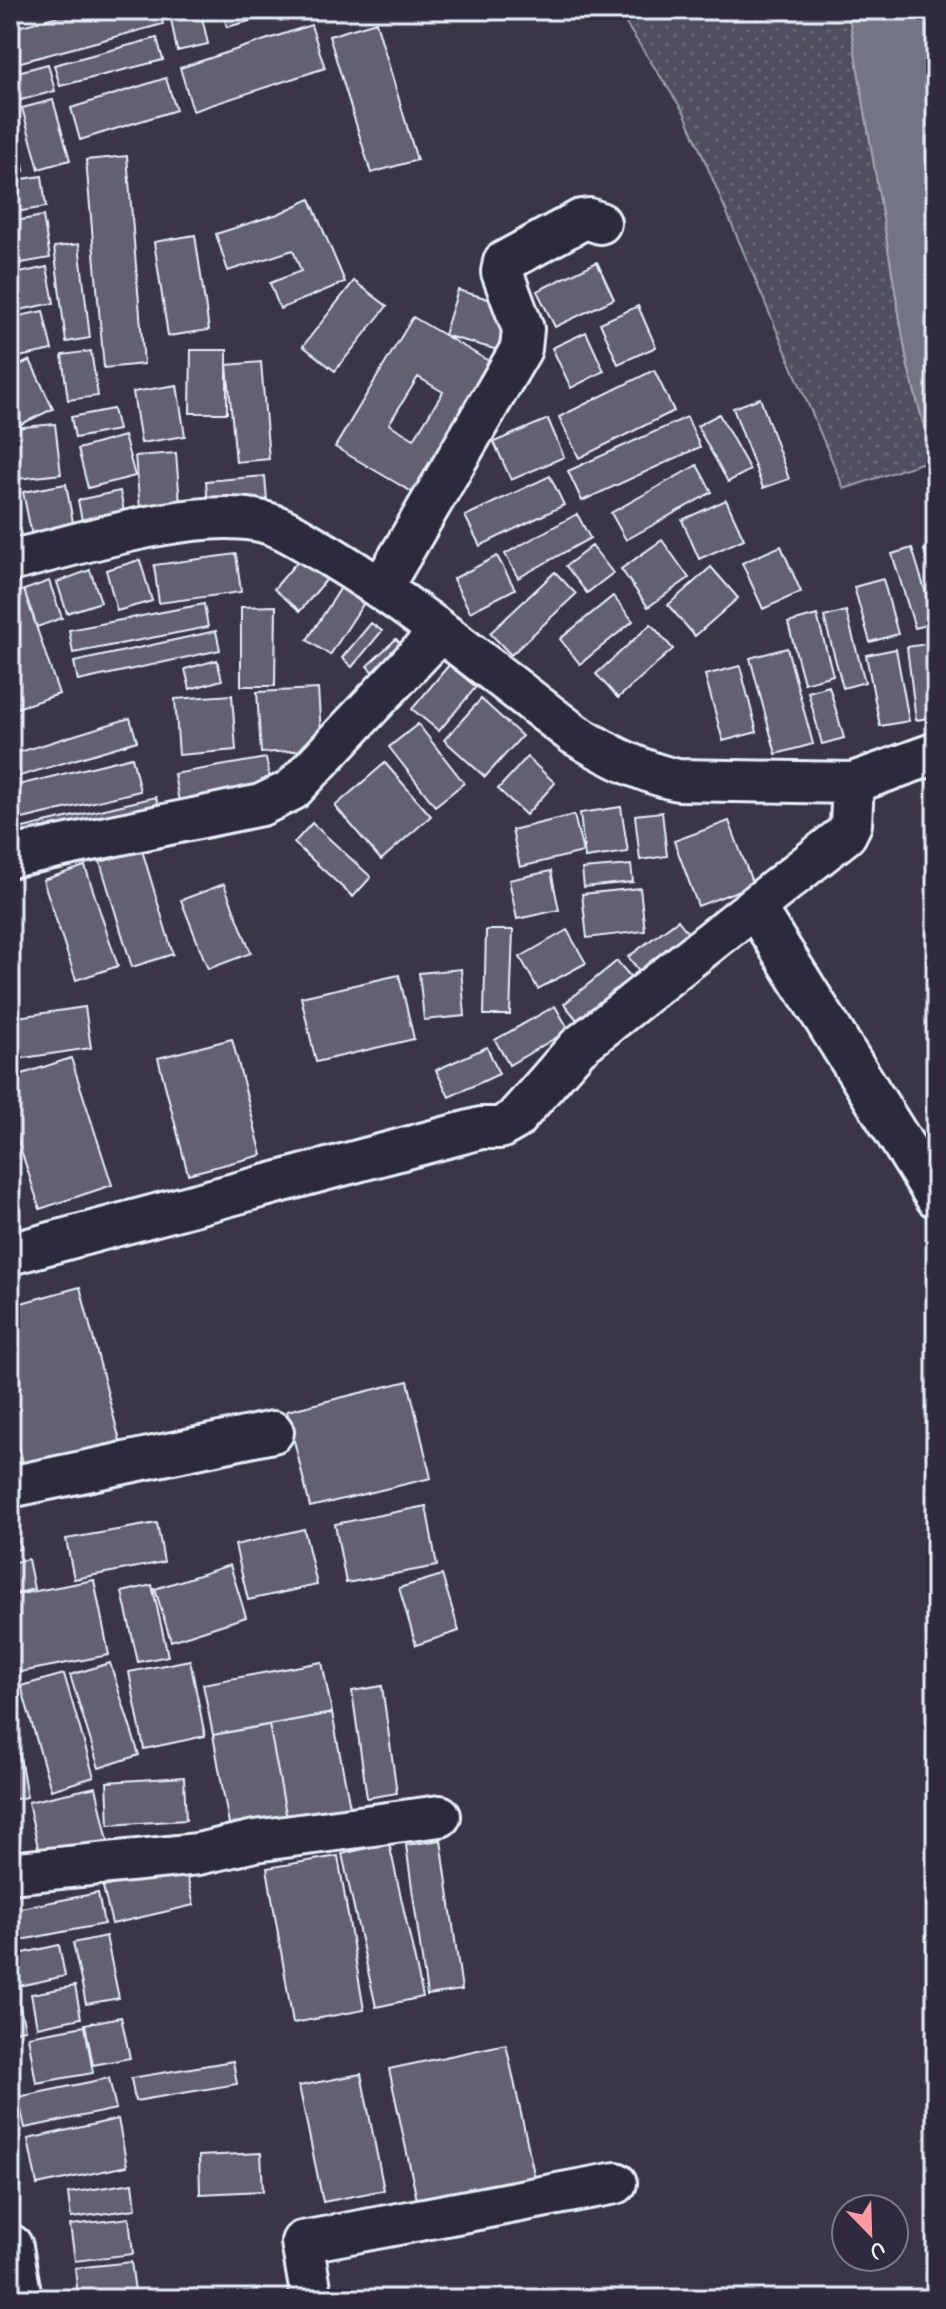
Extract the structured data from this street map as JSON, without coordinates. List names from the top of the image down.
{
  "north": "bottom right"
}
